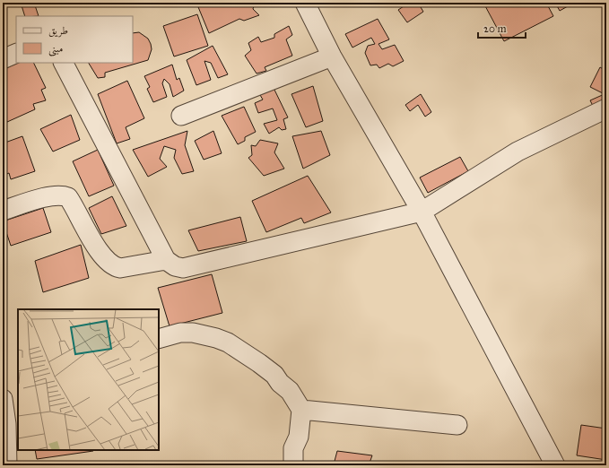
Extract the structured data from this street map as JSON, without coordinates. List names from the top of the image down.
{
  "legend": ["طريق", "مبنى"],
  "scale_bar": "20 m"
}
